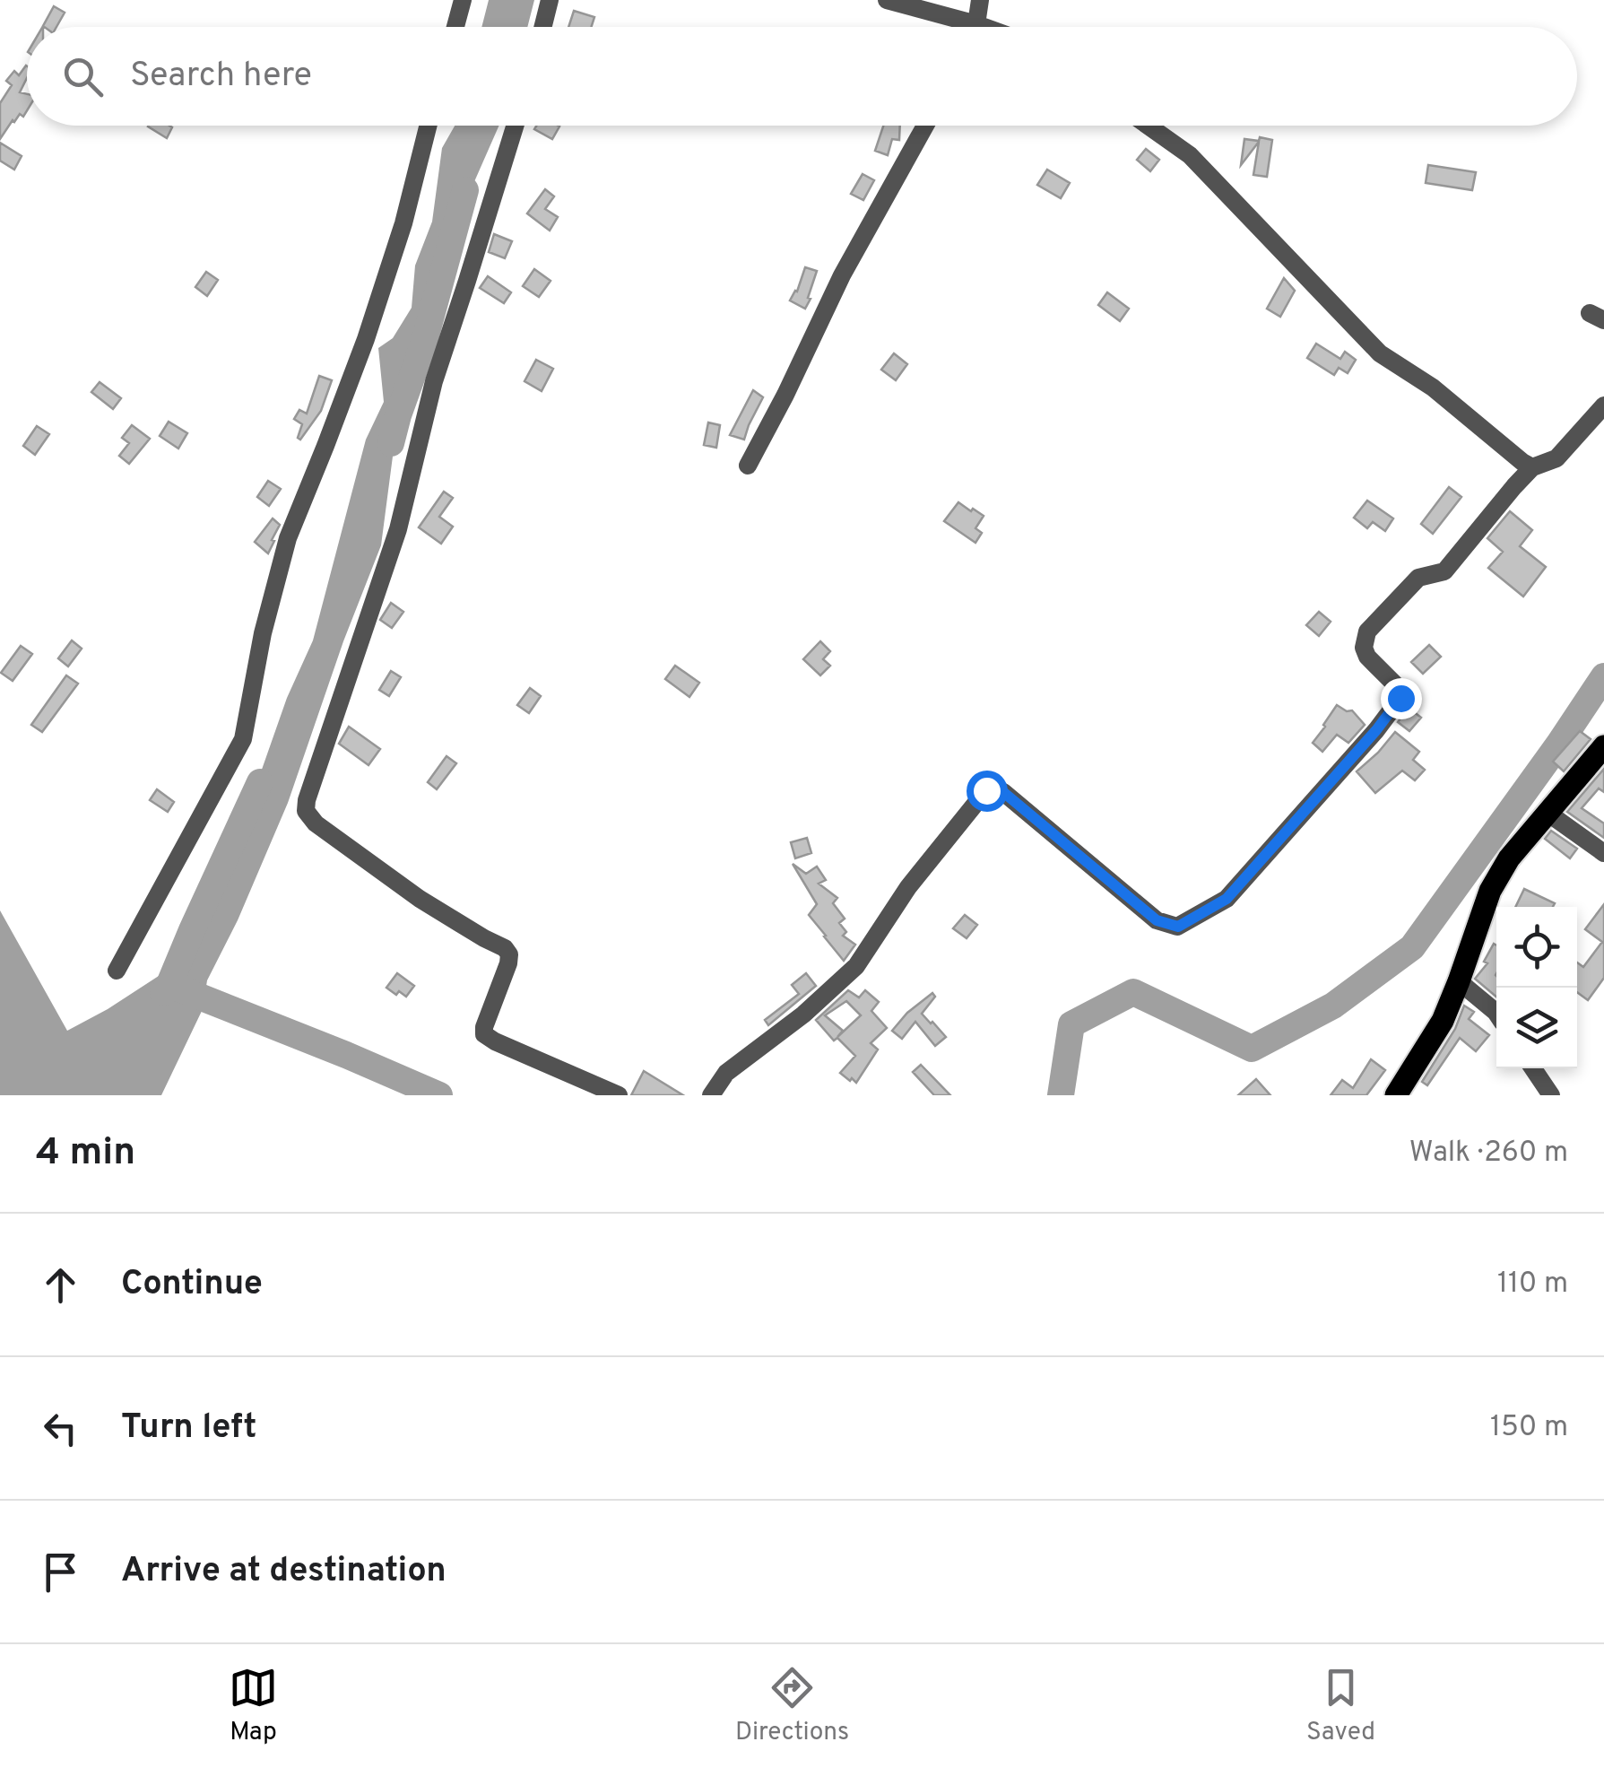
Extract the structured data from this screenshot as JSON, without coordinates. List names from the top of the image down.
{
  "page": {
    "search": "Search here",
    "heading": ["4 min", "Walk · 260 m"],
    "list": [
      ["Continue", "110 m"],
      ["Turn left", "150 m"],
      "Arrive at destination"
    ],
    "nav": ["Map", "Directions", "Saved"]
  }
}
